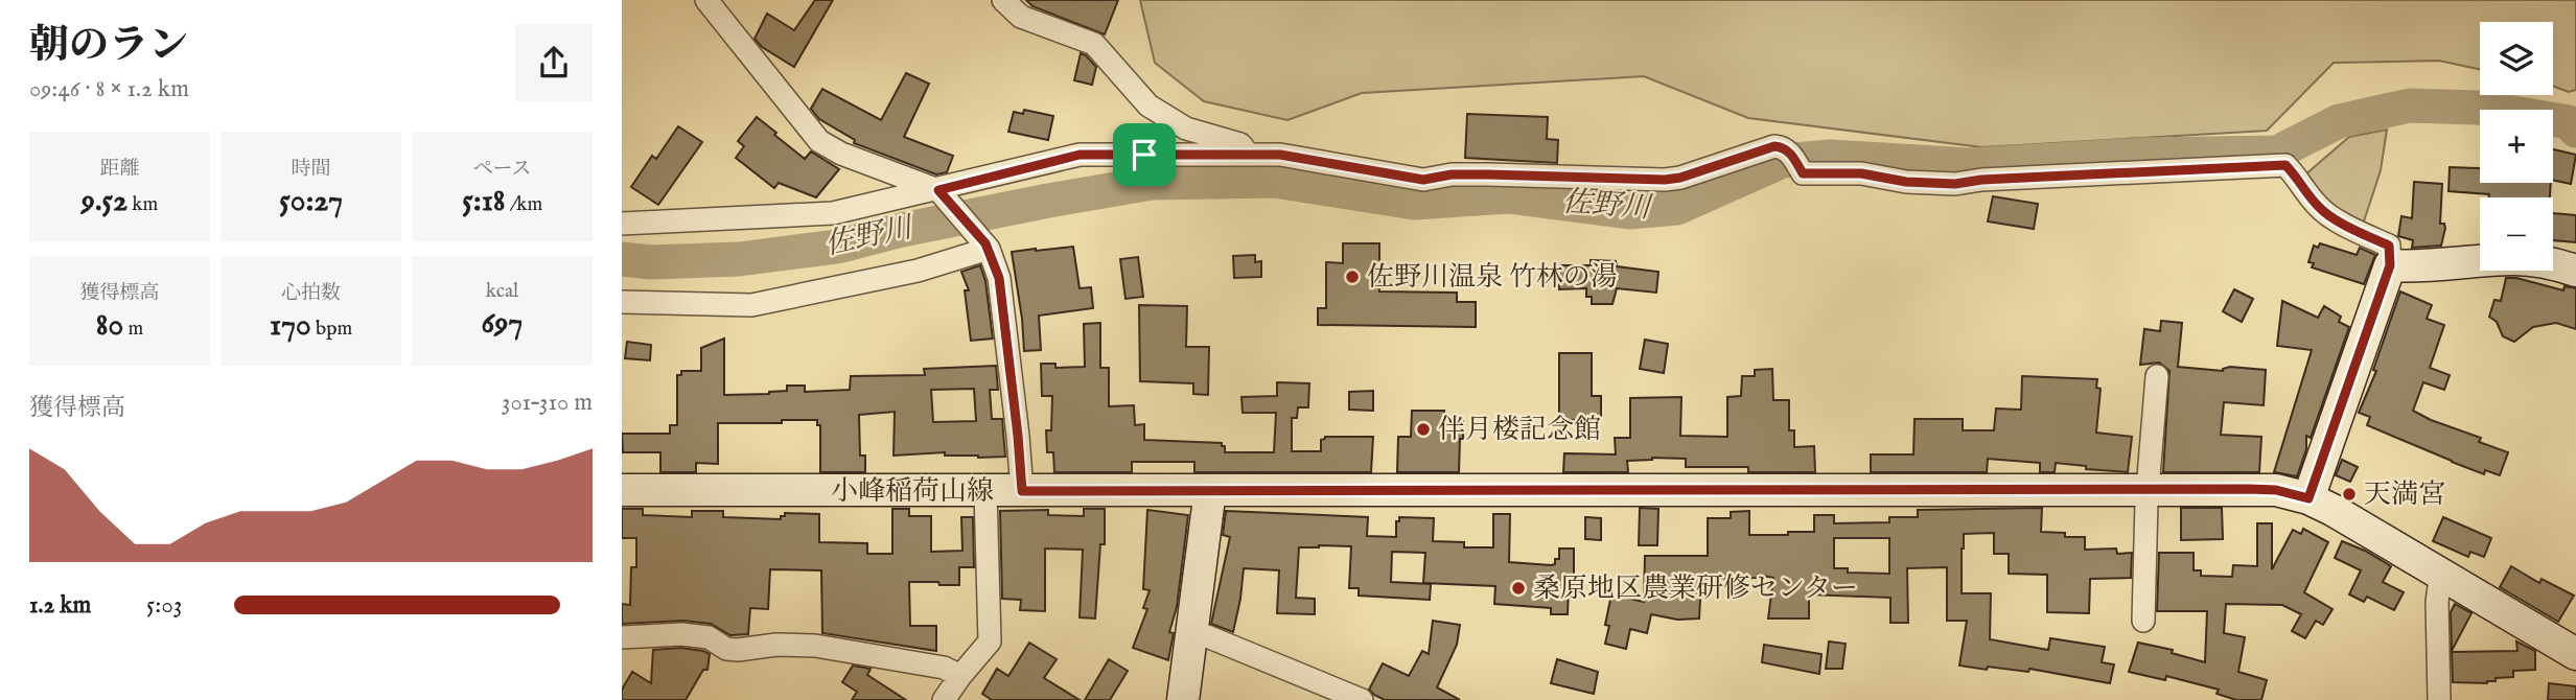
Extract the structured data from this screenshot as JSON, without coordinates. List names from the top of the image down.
{
  "streets": {
    "street": ["小峰稲荷山線"]
  },
  "water": ["佐野川"],
  "places": [
    "佐野川温泉 竹林の湯",
    "伴月楼記念館",
    "天満宮",
    "桑原地区農業研修センター"
  ],
  "page": {
    "heading": ["朝のラン", "09:46 · 8 × 1.2 km"],
    "map_buttons": ["+", "−"],
    "stats": [
      ["距離", "9.52 km"],
      ["時間", "50:27"],
      ["ペース", "5:18 /km"],
      ["獲得標高", "80 m"],
      ["心拍数", "170 bpm"],
      ["kcal", "697"]
    ],
    "chart": ["獲得標高", "301–310 m"],
    "list": [
      {
        "name": "1.2 km",
        "note": "5:03"
      }
    ]
  }
}
